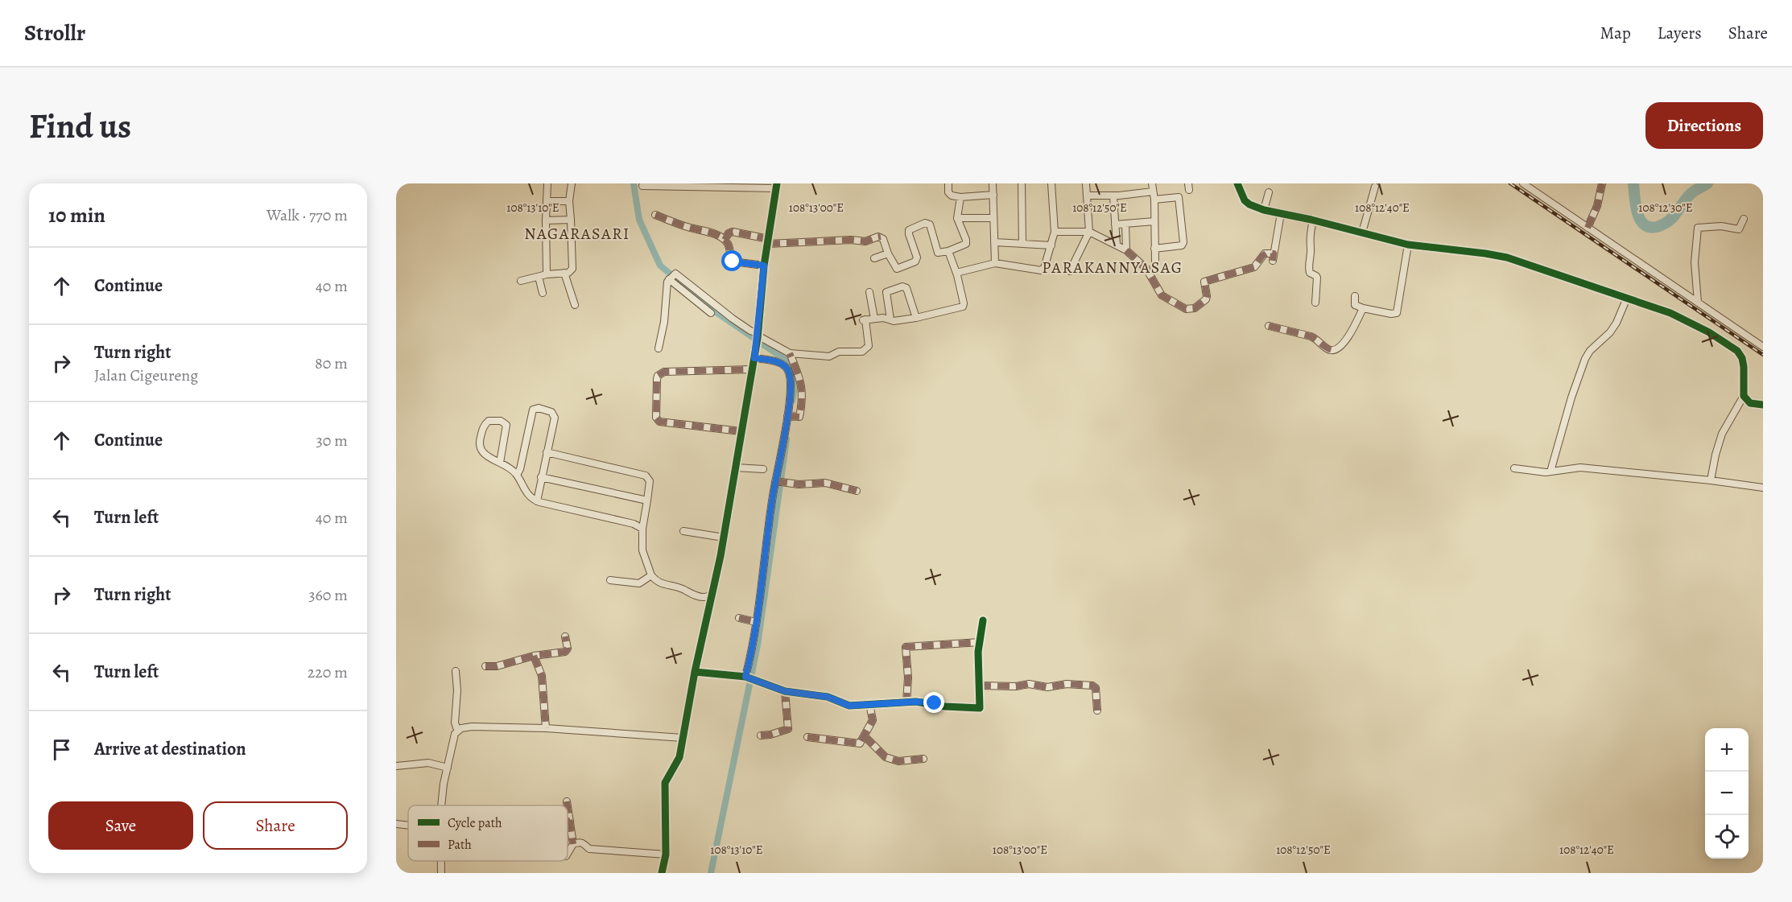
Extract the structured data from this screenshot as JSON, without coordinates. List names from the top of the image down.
{
  "districts": ["NAGARASARI", "PARAKANNYASAG"],
  "legend": ["Cycle path", "Path"],
  "page": {
    "header": "Strollr",
    "nav": ["Map", "Layers", "Share"],
    "buttons": [
      "Directions",
      ["Save", "Share"]
    ],
    "title": "Find us",
    "heading": ["10 min", "Walk · 770 m"],
    "list": [
      ["Continue", "40 m"],
      ["Turn right", "Jalan Cigeureng", "80 m"],
      ["Continue", "30 m"],
      ["Turn left", "40 m"],
      ["Turn right", "360 m"],
      ["Turn left", "220 m"],
      "Arrive at destination"
    ],
    "map_buttons": ["+", "−"]
  },
  "coordinates": [
    "108°13'10\"E",
    "108°13'00\"E",
    "108°12'50\"E",
    "108°12'40\"E",
    "108°12'30\"E"
  ]
}
